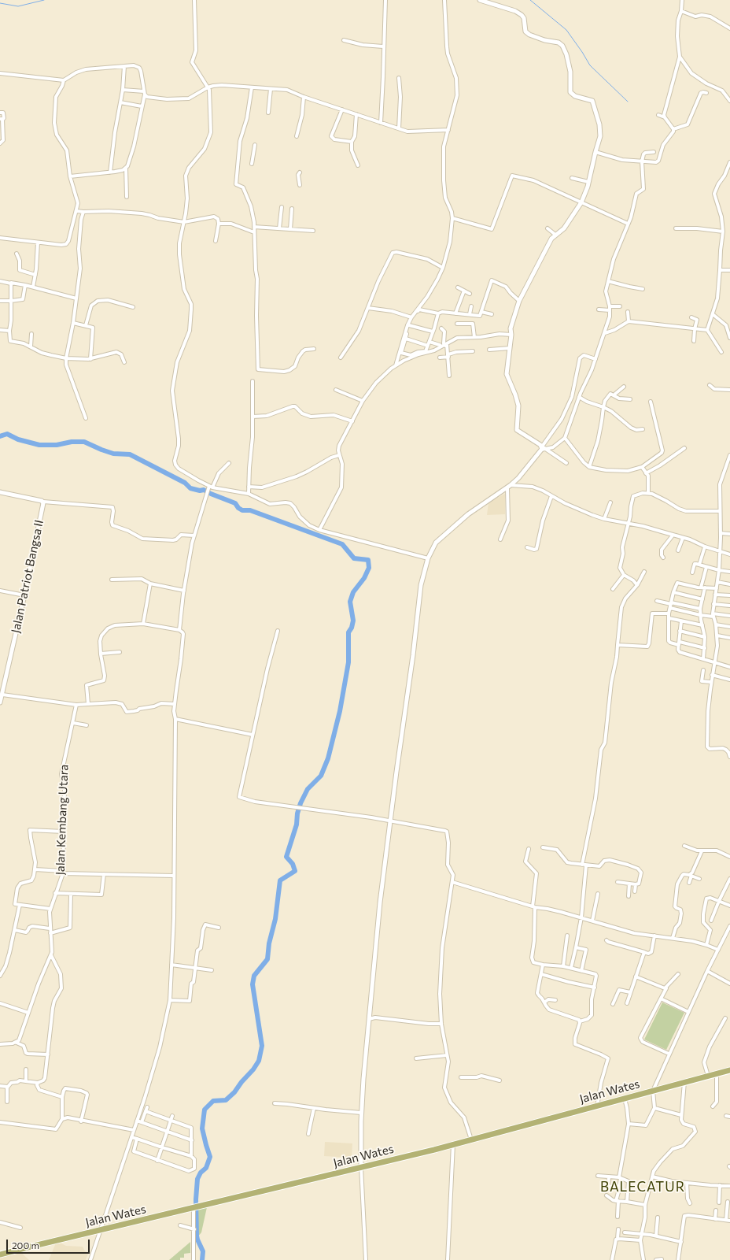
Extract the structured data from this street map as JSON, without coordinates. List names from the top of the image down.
{
  "streets": {
    "highway": ["Jalan Wates"],
    "street": ["Jalan Patriot Bangsa II", "Jalan Kembang Utara"]
  },
  "districts": ["BALECATUR"],
  "scale_bar": "200 m"
}
